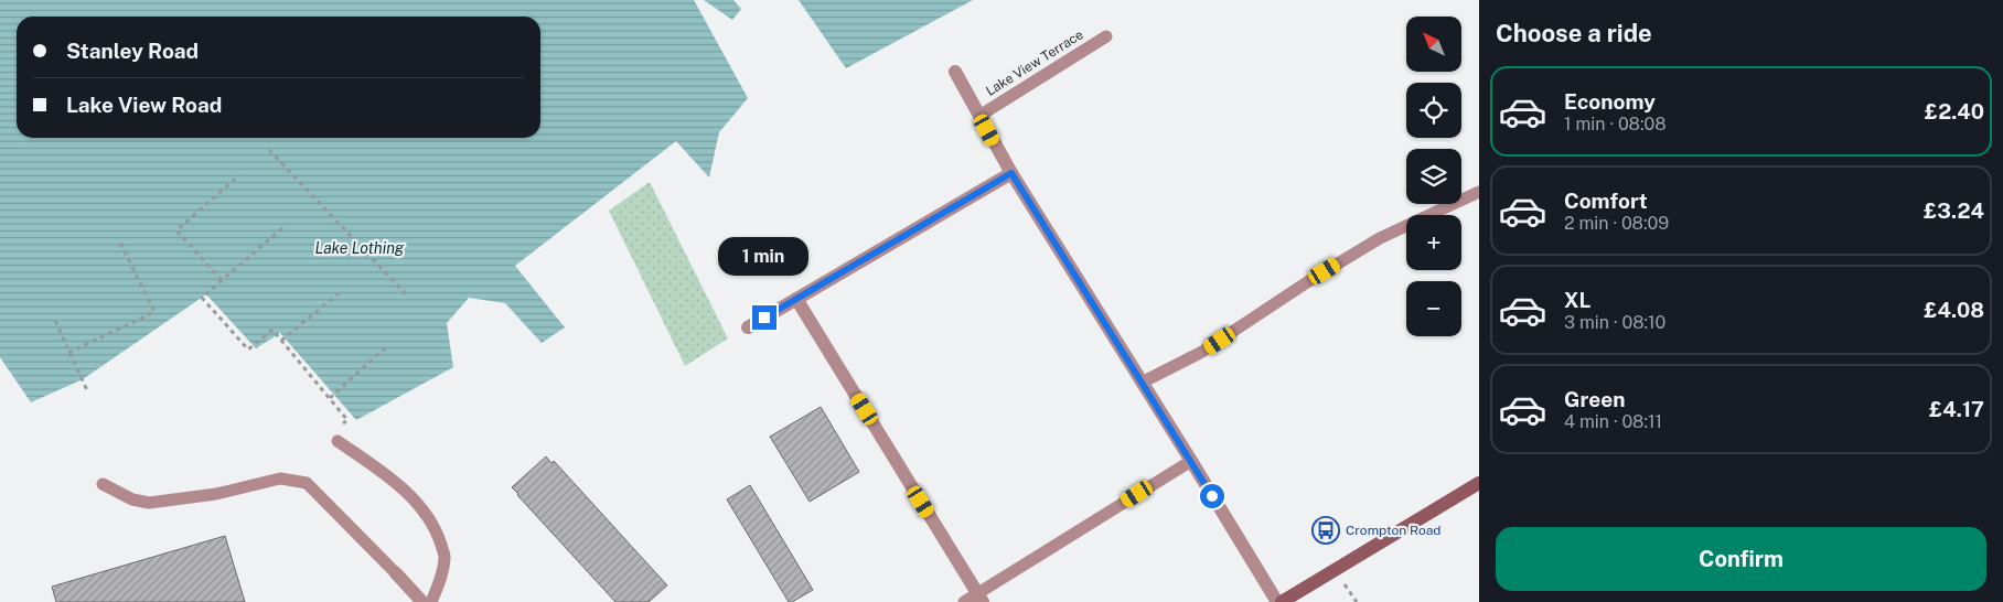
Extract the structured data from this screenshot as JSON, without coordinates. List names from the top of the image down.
{
  "streets": {
    "lane": ["Lake View Terrace"]
  },
  "water": ["Lake Lothing"],
  "places": {
    "bus stop": ["Crompton Road"]
  },
  "north": "top left",
  "page": {
    "heading": "Choose a ride",
    "map_buttons": ["+", "−"],
    "banner": ["Stanley Road", "Lake View Road"],
    "list": [
      {
        "name": "Economy",
        "note": "1 min · 08:08",
        "value": "£2.40"
      },
      {
        "name": "Comfort",
        "note": "2 min · 08:09",
        "value": "£3.24"
      },
      {
        "name": "XL",
        "note": "3 min · 08:10",
        "value": "£4.08"
      },
      {
        "name": "Green",
        "note": "4 min · 08:11",
        "value": "£4.17"
      }
    ],
    "bubble": "1 min",
    "buttons": "Confirm"
  }
}
